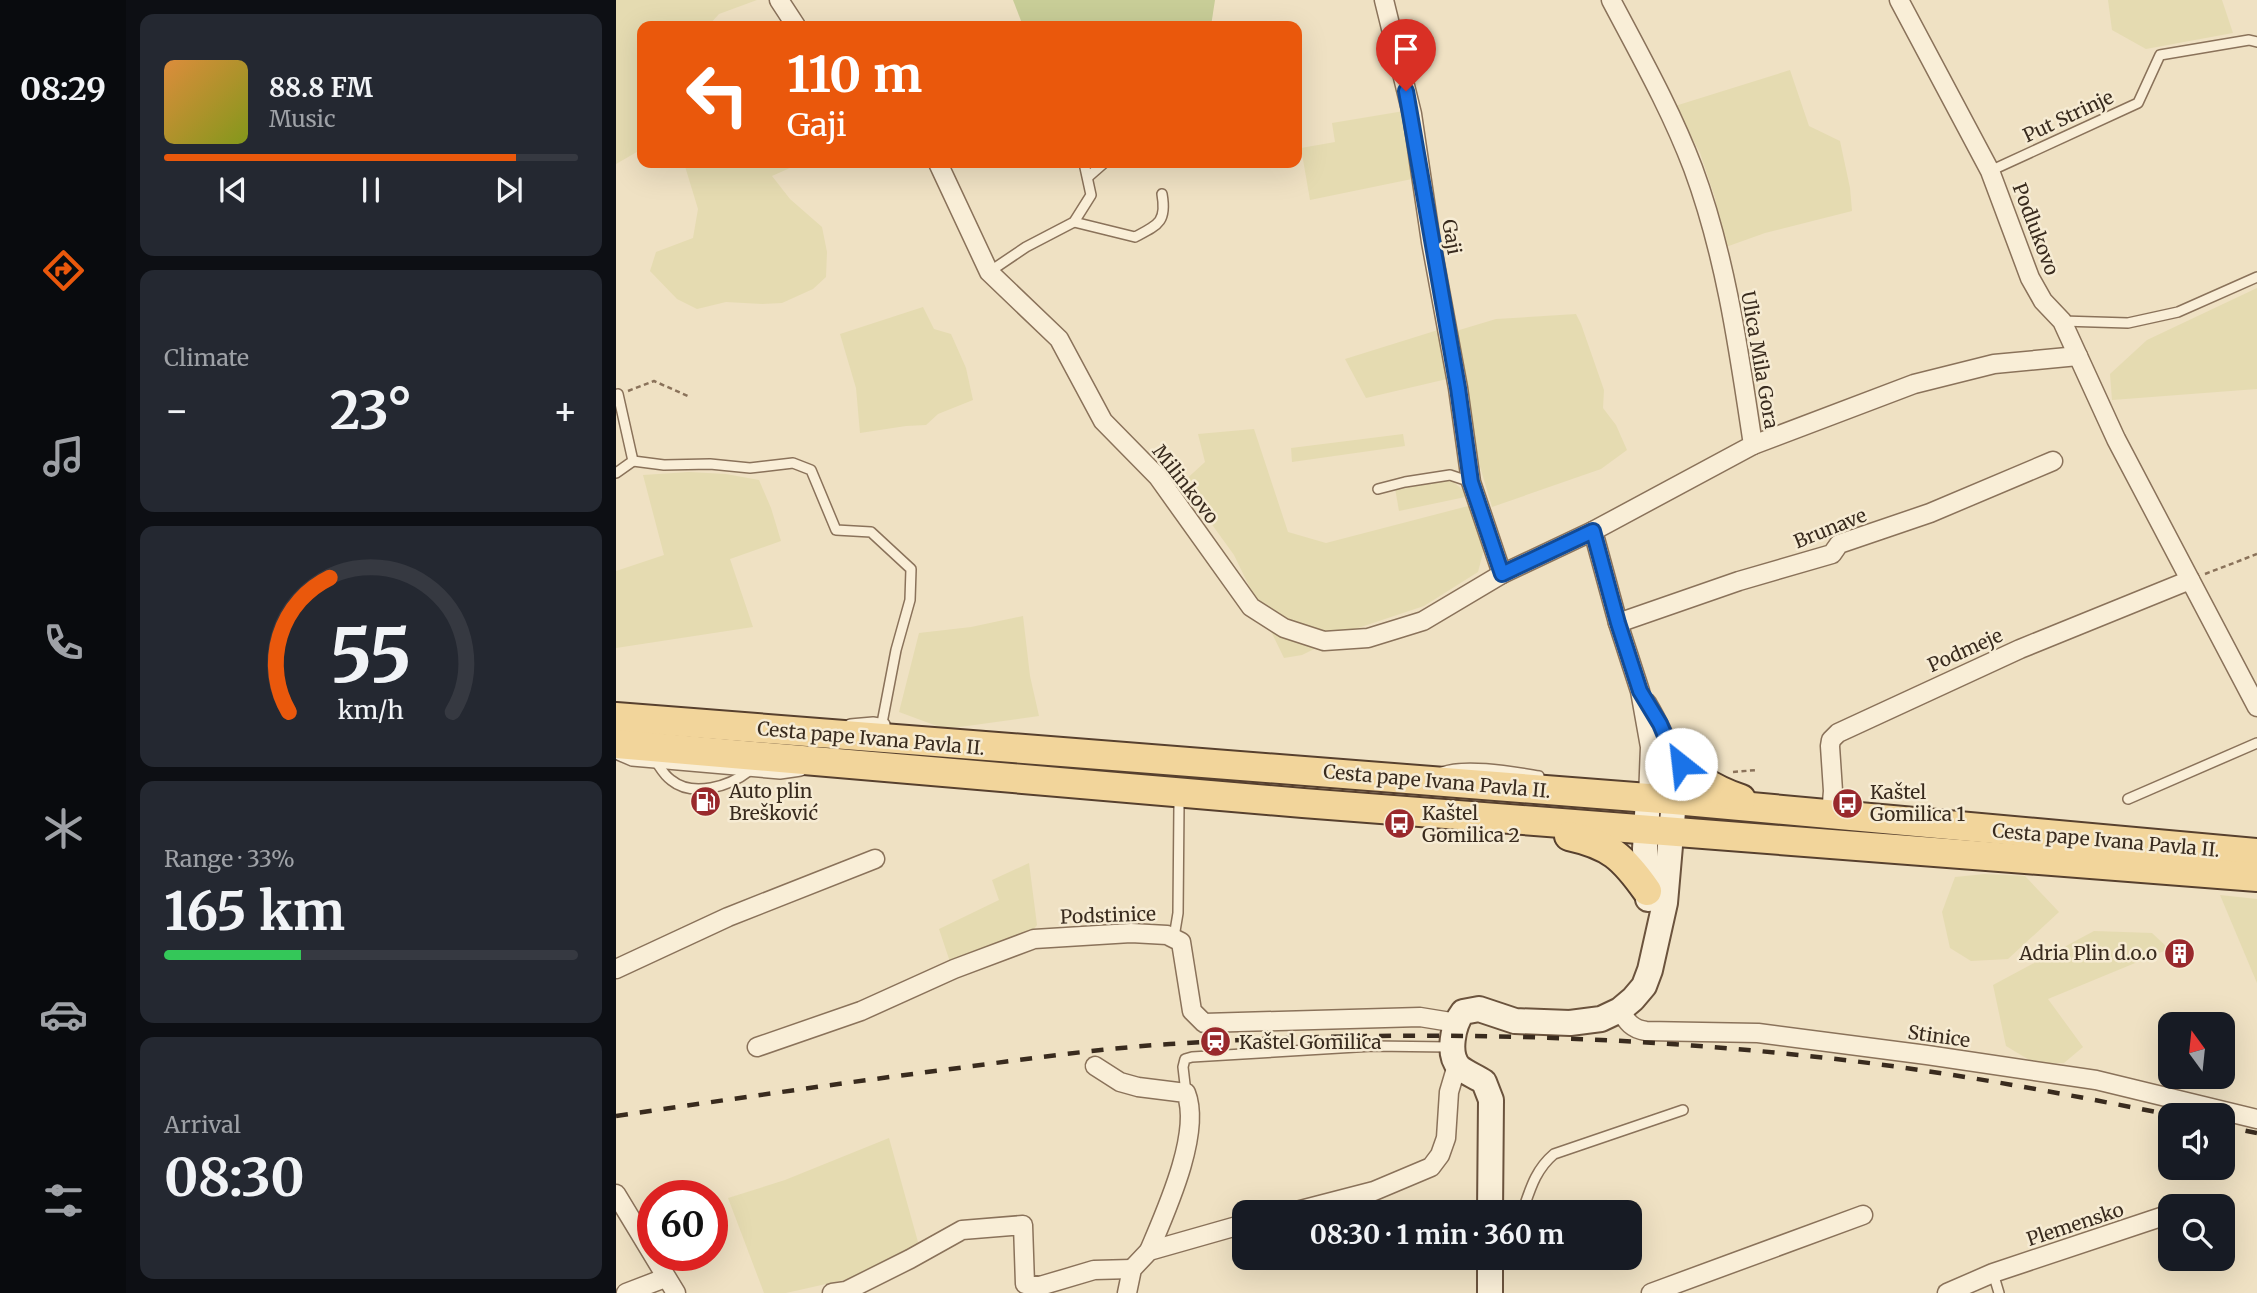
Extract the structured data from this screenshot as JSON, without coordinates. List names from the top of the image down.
{
  "streets": {
    "main road": ["Cesta pape Ivana Pavla II."],
    "street": [
      "Podlukovo",
      "Gaji",
      "Ulica Mila Gora",
      "Milinkovo",
      "Brunave",
      "Podmeje",
      "Podstinice",
      "Stinice",
      "Plemensko"
    ],
    "lane": ["Put Strinje"]
  },
  "crossings": [
    ["Put Strinje", "Podlukovo"],
    ["Podlukovo", "Podmeje"],
    ["Gaji", "Milinkovo"],
    ["Podmeje", "Cesta pape Ivana Pavla II."]
  ],
  "places": {
    "fuel station": ["Auto plin Brešković"],
    "bus stop": ["Kaštel Gomilica 1", "Kaštel Gomilica 2"],
    "building": ["Adria Plin d.o.o"],
    "station": ["Kaštel Gomilica"]
  },
  "north": "top",
  "page": {
    "tabs": "08:29",
    "turn": ["110 m", "Gaji"],
    "song": ["88.8 FM", "Music"],
    "tile": [
      "Climate",
      ["Range · 33%", "165 km"],
      ["Arrival", "08:30"]
    ],
    "heat": ["−", "23°", "+"],
    "limit": "60",
    "trip": "08:30 · 1 min · 360 m",
    "gauge": ["55", "km/h"]
  }
}
